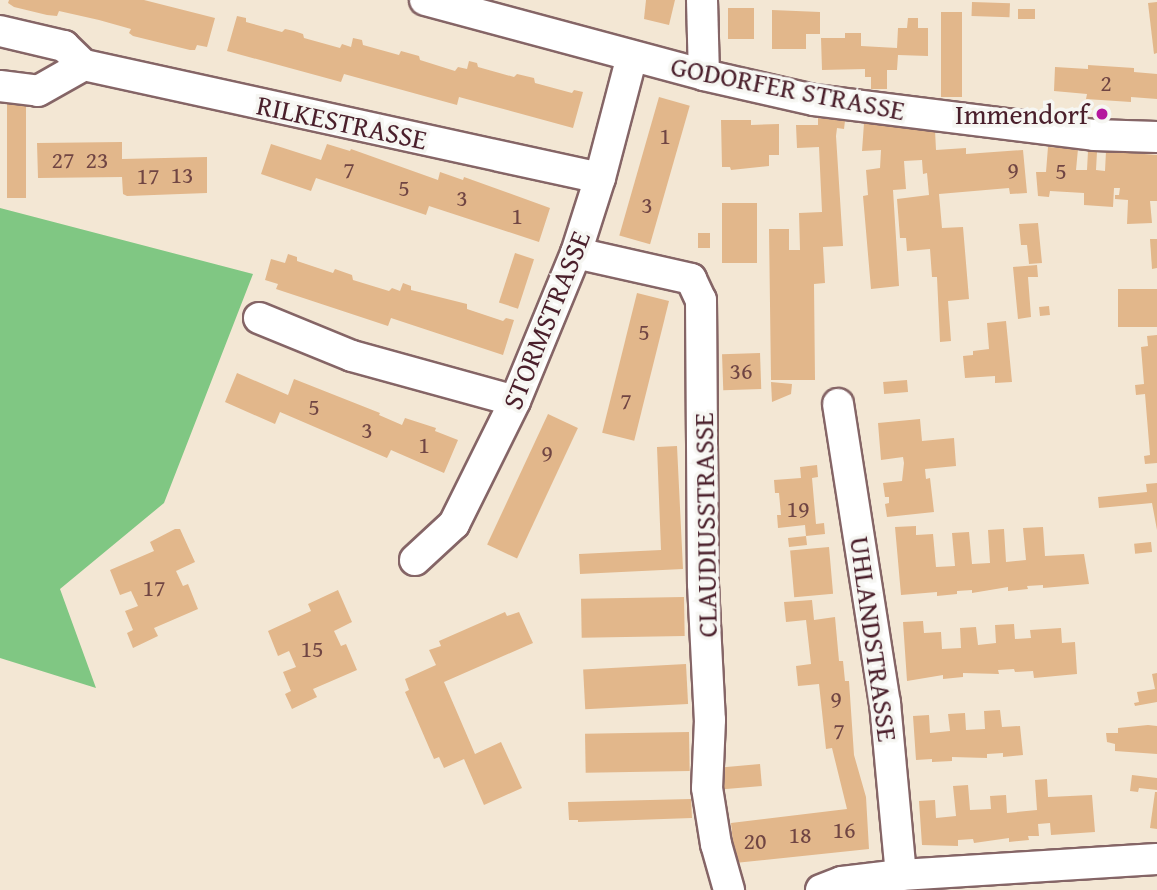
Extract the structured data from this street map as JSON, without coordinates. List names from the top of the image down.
{
  "streets": {
    "street": [
      "GODORFER STRASSE",
      "RILKESTRASSE",
      "STORMSTRASSE",
      "CLAUDIUSSTRASSE",
      "UHLANDSTRASSE"
    ]
  },
  "crossings": [
    ["GODORFER STRASSE", "STORMSTRASSE"],
    ["RILKESTRASSE", "STORMSTRASSE"],
    ["STORMSTRASSE", "CLAUDIUSSTRASSE"]
  ],
  "places": ["Immendorf"],
  "house_numbers": [
    "2",
    "1",
    "27",
    "23",
    "7",
    "9",
    "5",
    "13",
    "17",
    "5",
    "3",
    "3",
    "1",
    "5",
    "36",
    "7",
    "5",
    "3",
    "1",
    "9",
    "19",
    "17",
    "15",
    "9",
    "7",
    "16",
    "18",
    "20"
  ]
}
